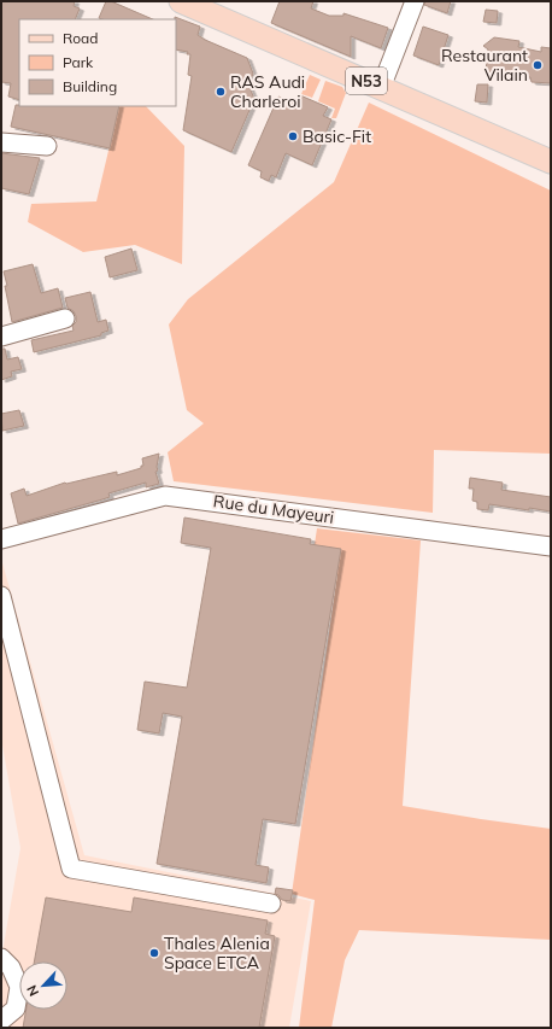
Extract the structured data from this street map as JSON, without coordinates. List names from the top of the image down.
{
  "streets": {
    "main road": ["N53"],
    "street": ["Rue du Mayeuri"]
  },
  "places": [
    "Restaurant Vilain",
    "RAS Audi Charleroi",
    "Basic-Fit",
    "Thales Alenia Space ETCA"
  ],
  "legend": ["Road", "Park", "Building"],
  "north": "bottom left"
}
